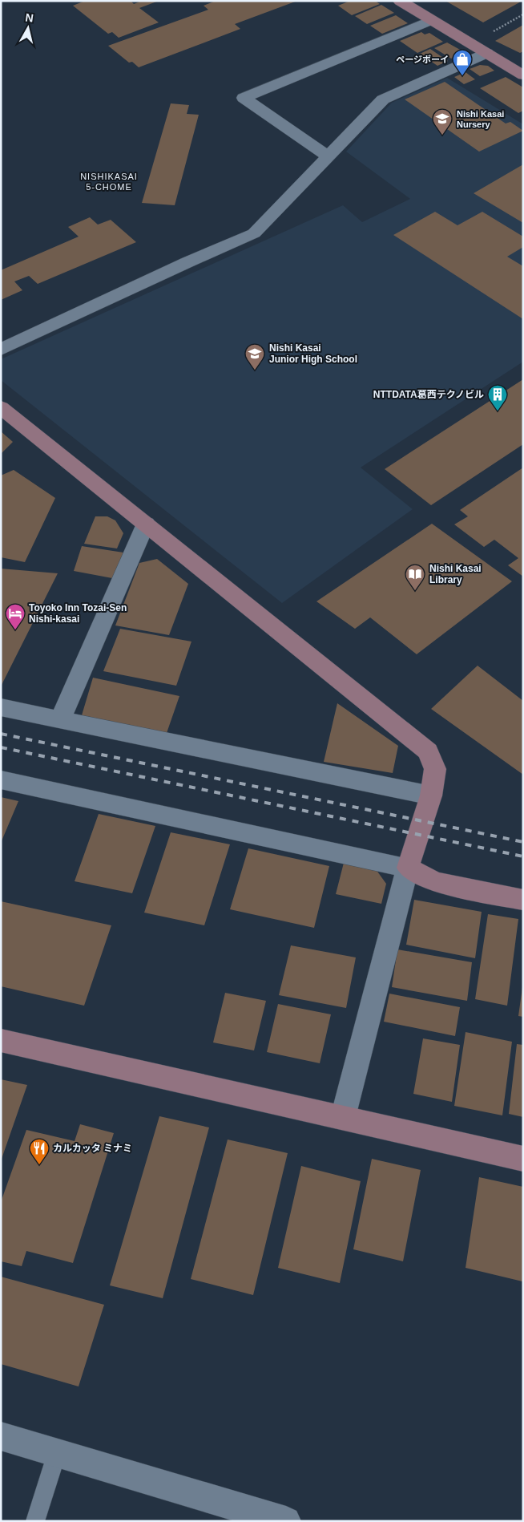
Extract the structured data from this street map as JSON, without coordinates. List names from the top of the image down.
{
  "districts": ["NISHIKASAI 5-CHOME"],
  "places": {
    "shop": ["ページボーイ"],
    "school or university": ["Nishi Kasai Nursery", "Nishi Kasai Junior High School"],
    "building": ["NTTDATA葛西テクノビル"],
    "library": ["Nishi Kasai Library"],
    "hotel": ["Toyoko Inn Tozai-Sen Nishi-kasai"],
    "restaurant": ["カルカッタ ミナミ"]
  },
  "north": "top"
}
